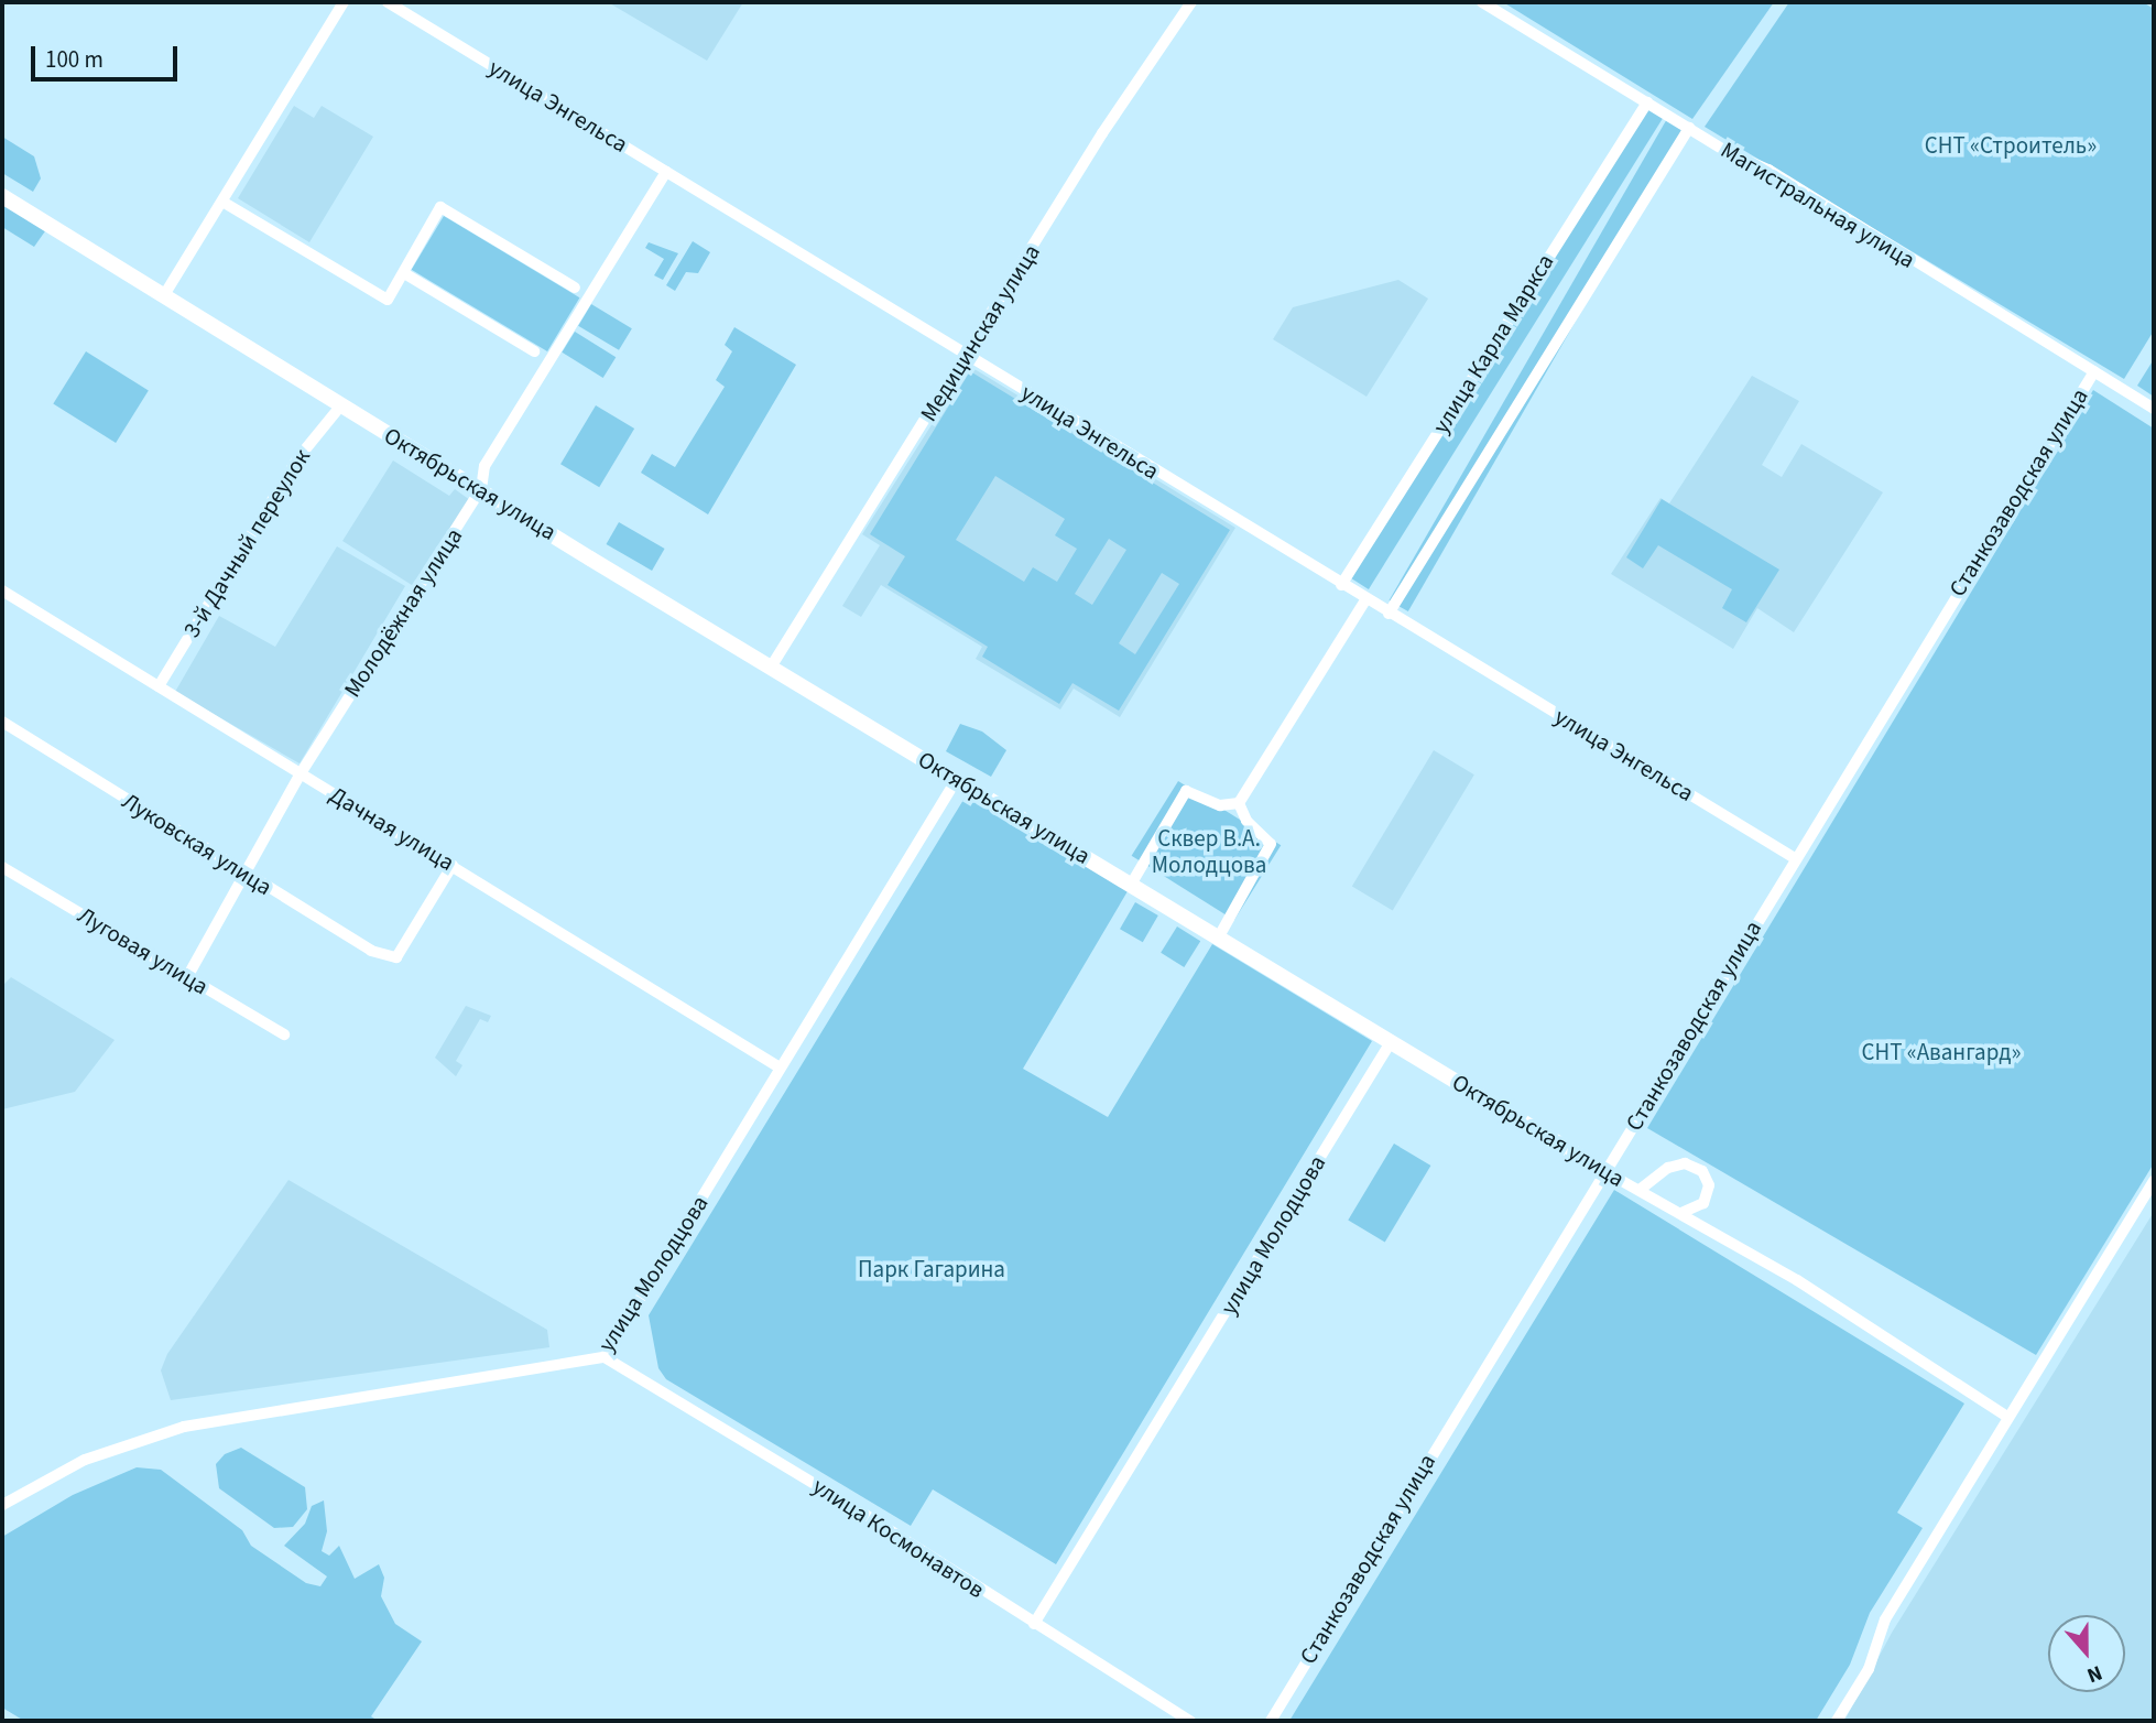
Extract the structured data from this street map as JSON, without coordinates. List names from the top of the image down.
{
  "streets": {
    "main road": ["Октябрьская улица"],
    "street": [
      "улица Энгельса",
      "Магистральная улица",
      "Медицинская улица",
      "улица Карла Маркса",
      "Станкозаводская улица",
      "3-й Дачный переулок",
      "Молодёжная улица",
      "Дачная улица",
      "Луковская улица",
      "Луговая улица",
      "улица Молодцова",
      "улица Космонавтов"
    ]
  },
  "crossings": [
    ["улица Энгельса", "Медицинская улица"],
    ["улица Энгельса", "улица Карла Маркса"],
    ["улица Энгельса", "Станкозаводская улица"],
    ["улица Энгельса", "Молодёжная улица"],
    ["Магистральная улица", "улица Карла Маркса"],
    ["Магистральная улица", "Станкозаводская улица"],
    ["Медицинская улица", "Октябрьская улица"],
    ["Октябрьская улица", "Станкозаводская улица"],
    ["Октябрьская улица", "3-й Дачный переулок"],
    ["Октябрьская улица", "Молодёжная улица"],
    ["Октябрьская улица", "улица Молодцова"],
    ["3-й Дачный переулок", "Дачная улица"],
    ["Молодёжная улица", "Дачная улица"],
    ["Молодёжная улица", "Луковская улица"],
    ["Молодёжная улица", "Луговая улица"],
    ["Дачная улица", "Луковская улица"],
    ["Дачная улица", "улица Молодцова"],
    ["улица Молодцова", "улица Космонавтов"]
  ],
  "parks": [
    "СНТ «Строитель»",
    "Сквер В.А. Молодцова",
    "СНТ «Авангард»",
    "Парк Гагарина"
  ],
  "scale_bar": "100 m",
  "north": "bottom"
}
